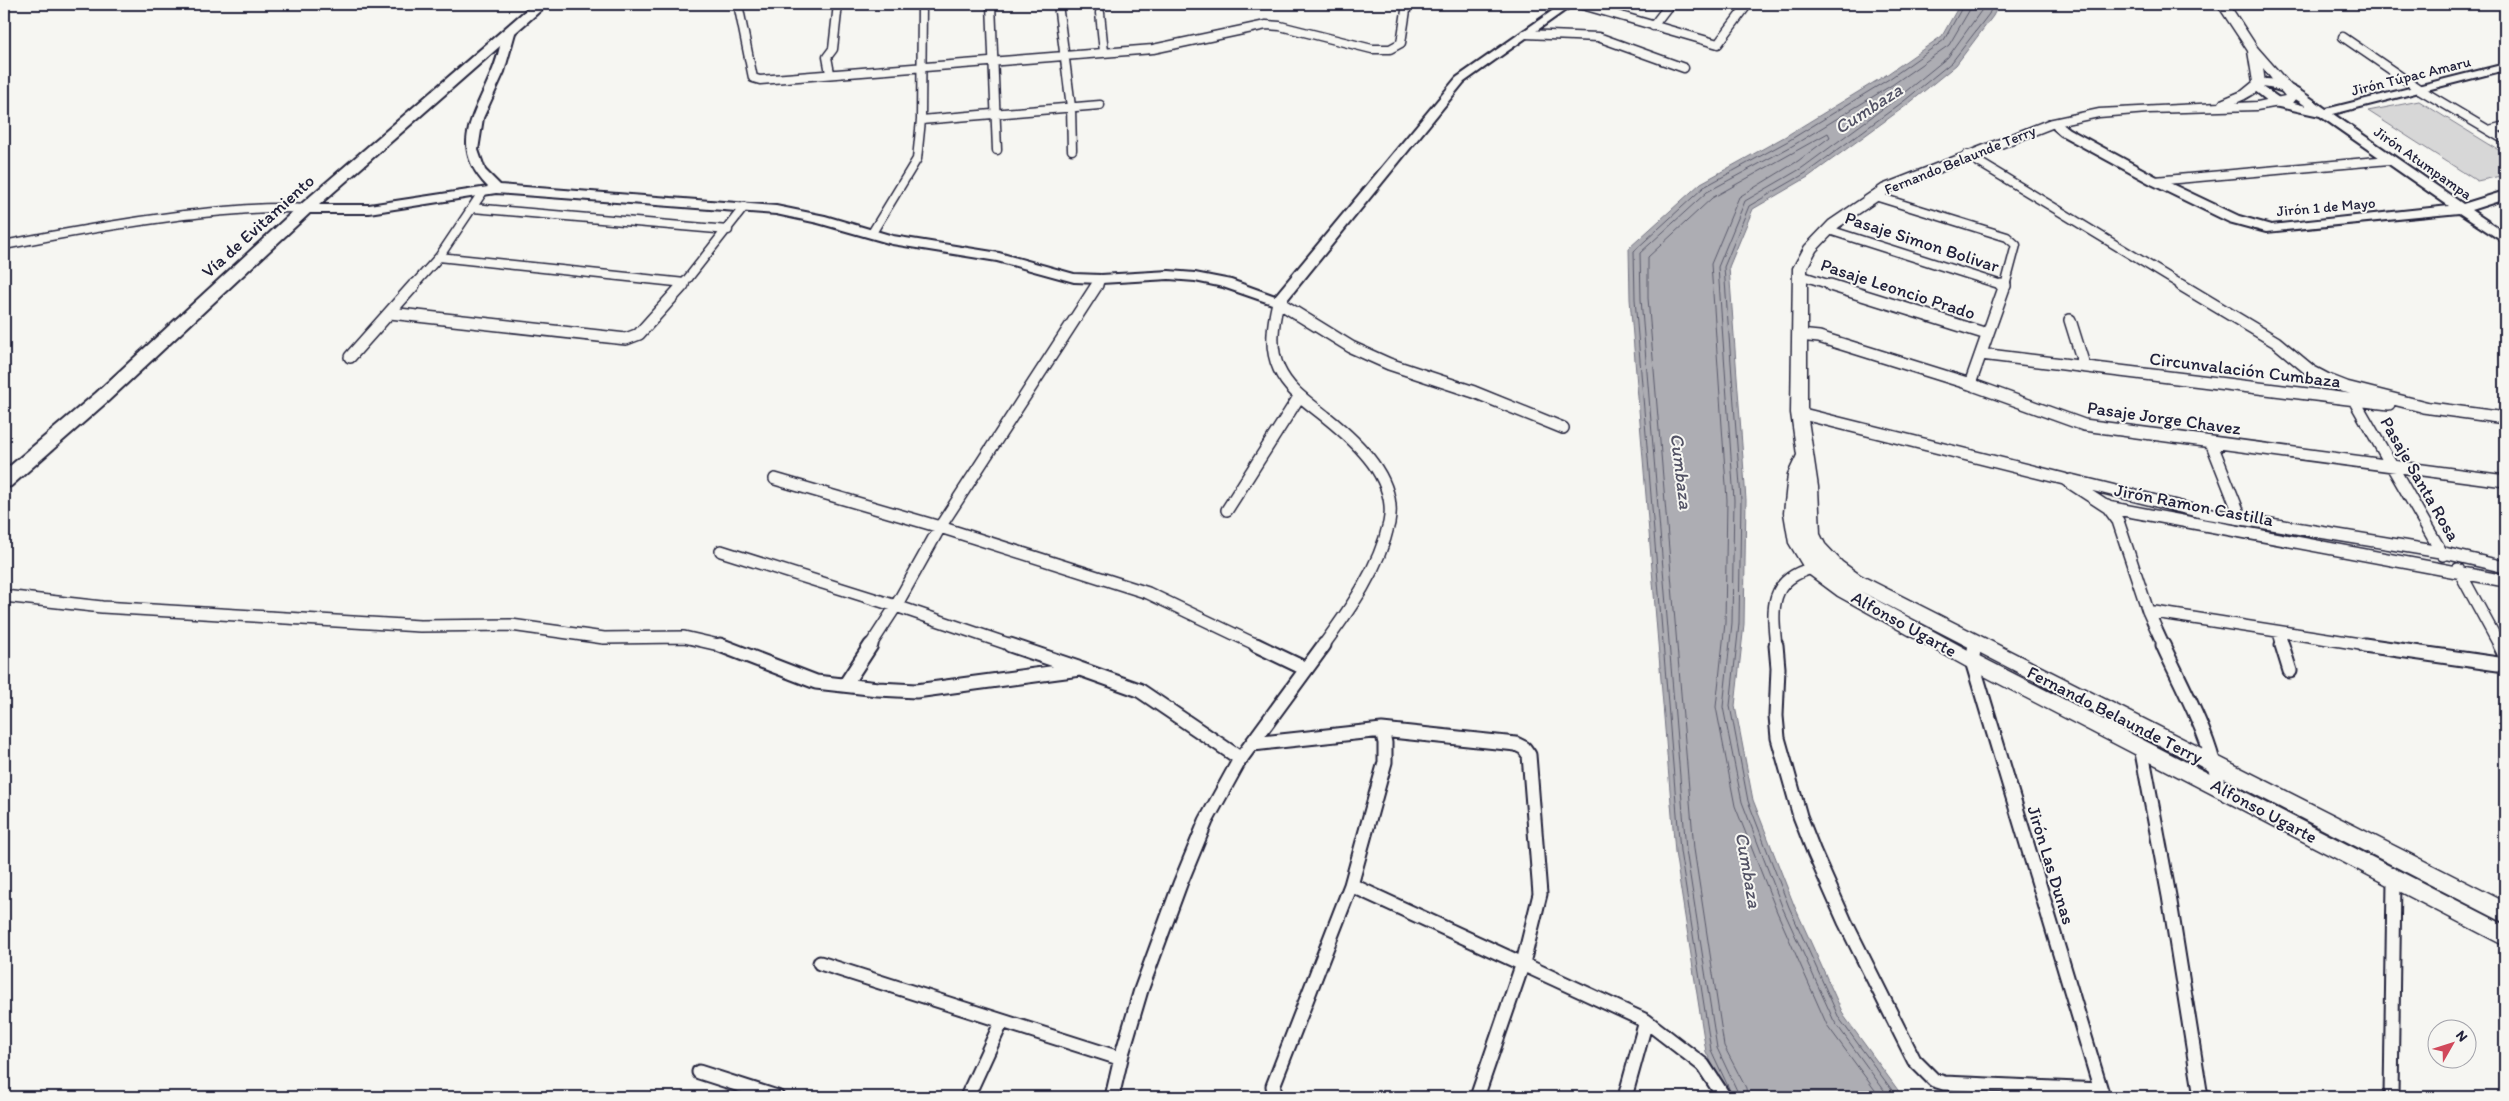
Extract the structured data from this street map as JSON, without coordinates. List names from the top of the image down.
{
  "streets": {
    "highway": ["Vía de Evitamiento"],
    "main road": ["Fernando Belaunde Terry", "Alfonso Ugarte"],
    "street": [
      "Jirón Túpac Amaru",
      "Jirón Atumpampa",
      "Jirón 1 de Mayo",
      "Pasaje Simon Bolivar",
      "Pasaje Leoncio Prado",
      "Circunvalación Cumbaza",
      "Pasaje Jorge Chavez",
      "Pasaje Santa Rosa",
      "Jirón Ramon Castilla",
      "Jirón Las Dunas"
    ]
  },
  "crossings": [
    ["Jirón Túpac Amaru", "Jirón Atumpampa"],
    ["Fernando Belaunde Terry", "Jirón Atumpampa"],
    ["Fernando Belaunde Terry", "Jirón 1 de Mayo"],
    ["Fernando Belaunde Terry", "Pasaje Simon Bolivar"],
    ["Fernando Belaunde Terry", "Pasaje Leoncio Prado"],
    ["Fernando Belaunde Terry", "Pasaje Jorge Chavez"],
    ["Fernando Belaunde Terry", "Jirón Ramon Castilla"],
    ["Fernando Belaunde Terry", "Alfonso Ugarte"],
    ["Fernando Belaunde Terry", "Jirón Las Dunas"],
    ["Jirón Atumpampa", "Jirón 1 de Mayo"],
    ["Circunvalación Cumbaza", "Pasaje Santa Rosa"],
    ["Pasaje Jorge Chavez", "Pasaje Santa Rosa"],
    ["Pasaje Santa Rosa", "Jirón Ramon Castilla"],
    ["Alfonso Ugarte", "Jirón Las Dunas"]
  ],
  "water": ["Cumbaza"],
  "north": "top right"
}
